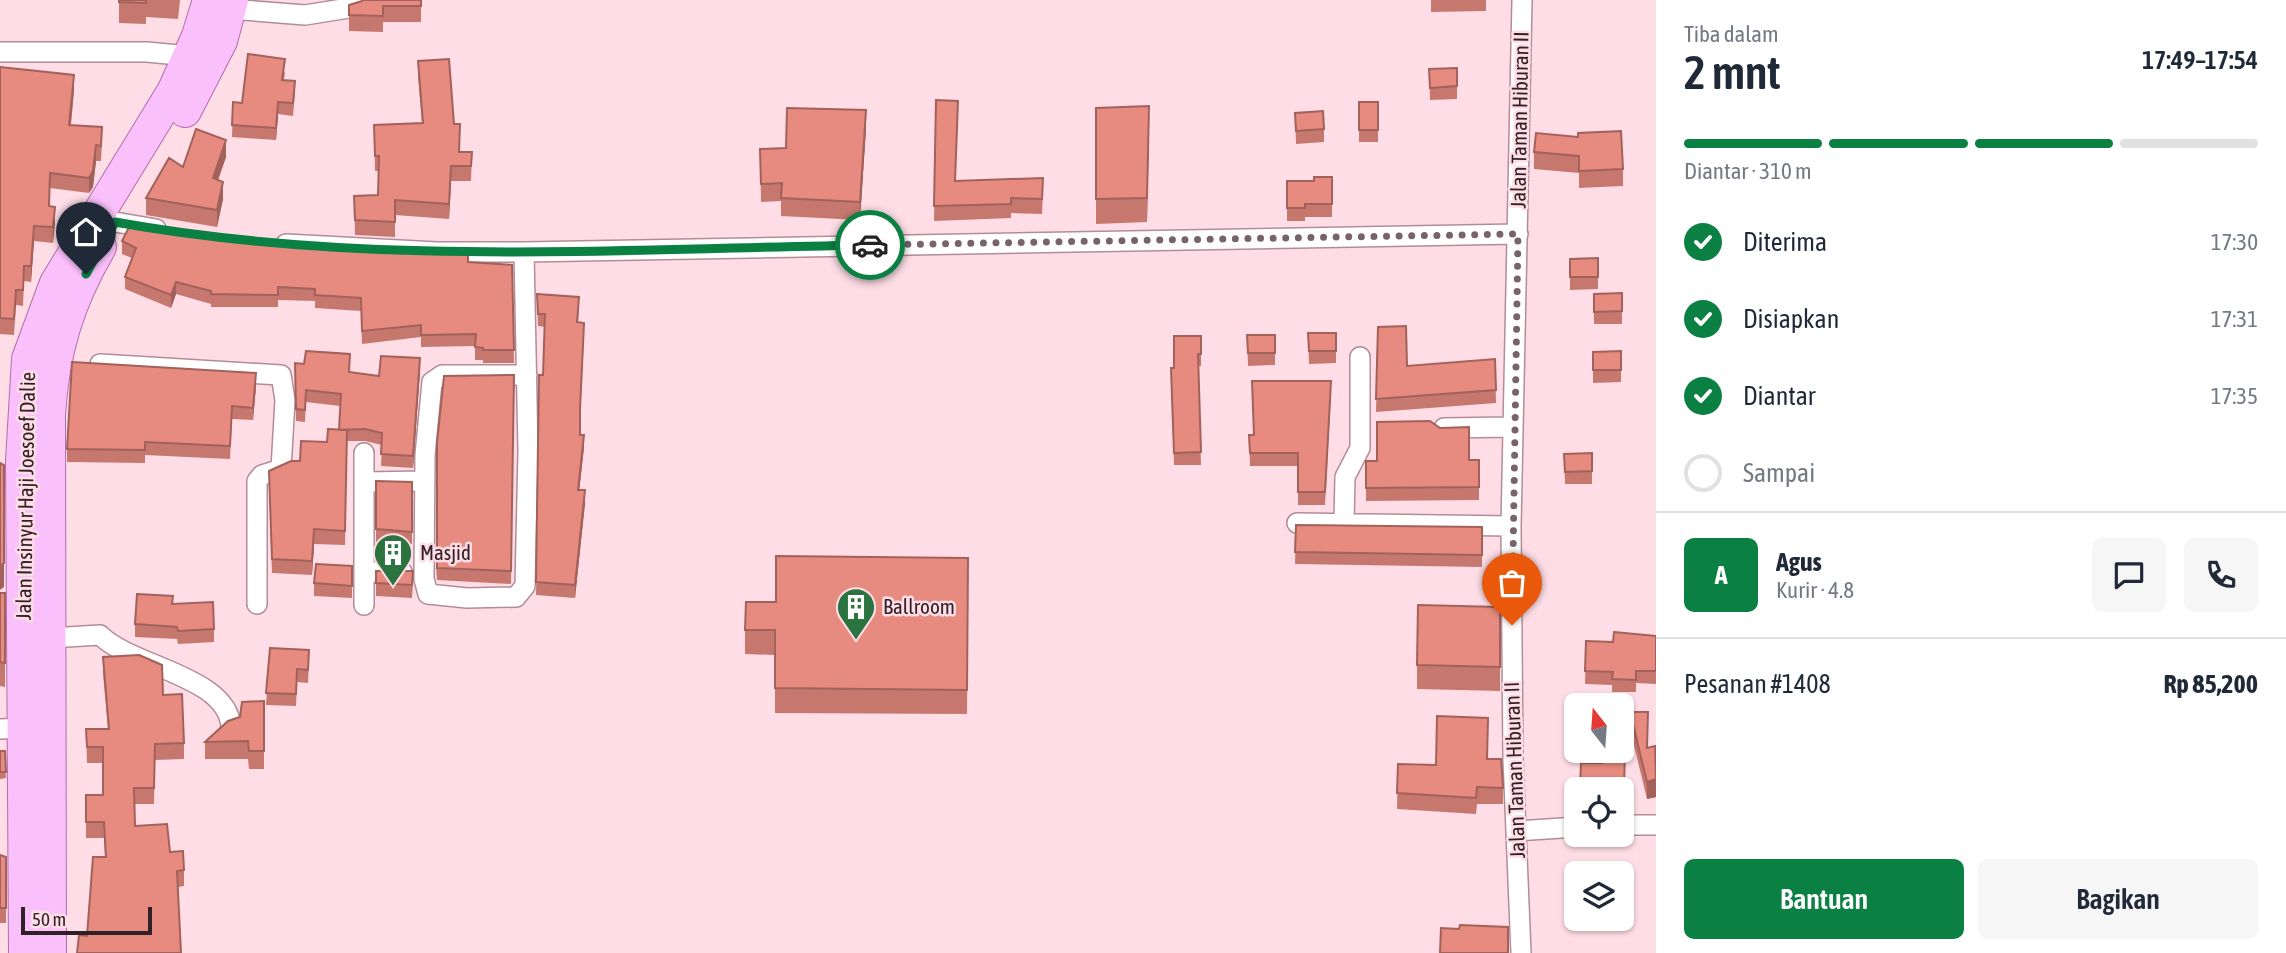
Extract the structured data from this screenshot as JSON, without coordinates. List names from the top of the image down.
{
  "streets": {
    "main road": ["Jalan Insinyur Haji Joesoef Dalie"],
    "street": ["Jalan Taman Hiburan II"]
  },
  "places": {
    "building": ["Masjid", "Ballroom"]
  },
  "scale_bar": "50 m",
  "north": "top",
  "page": {
    "heading": ["2 mnt", "Tiba dalam", "17:49–17:54"],
    "panel": [
      "Agus",
      "Kurir · 4.8",
      "Pesanan #1408",
      "Rp 85,200"
    ],
    "bar": "Diantar · 310 m",
    "list": [
      ["Diterima", "17:30"],
      ["Disiapkan", "17:31"],
      ["Diantar", "17:35"],
      "Sampai"
    ],
    "round": "A",
    "buttons": ["Bantuan", "Bagikan"],
    "scale": "50 m"
  }
}
